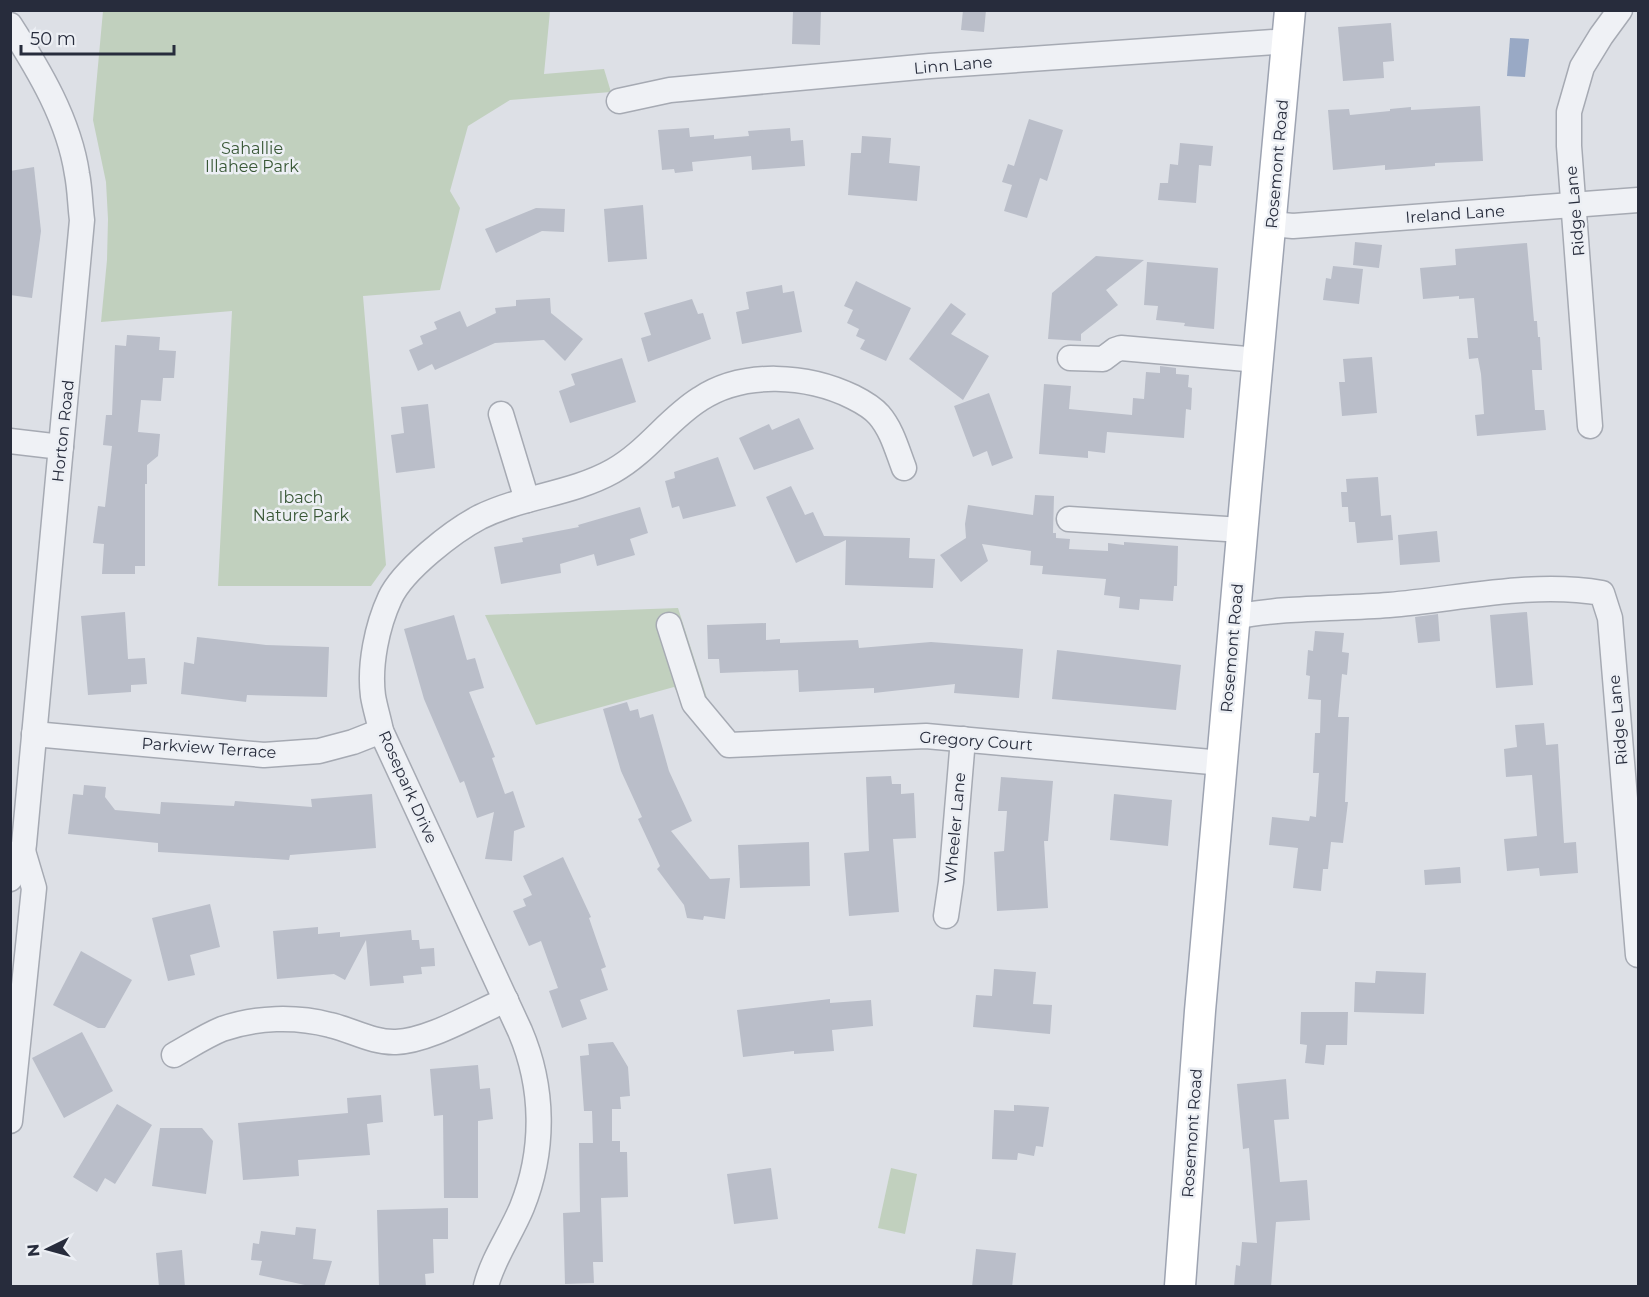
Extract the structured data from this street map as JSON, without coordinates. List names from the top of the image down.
{
  "streets": {
    "main road": ["Rosemont Road"],
    "street": [
      "Linn Lane",
      "Ridge Lane",
      "Ireland Lane",
      "Horton Road",
      "Gregory Court",
      "Parkview Terrace",
      "Rosepark Drive",
      "Wheeler Lane"
    ]
  },
  "crossings": [
    ["Linn Lane", "Rosemont Road"],
    ["Rosemont Road", "Ridge Lane"],
    ["Rosemont Road", "Ireland Lane"],
    ["Rosemont Road", "Gregory Court"],
    ["Ridge Lane", "Ireland Lane"],
    ["Horton Road", "Parkview Terrace"],
    ["Gregory Court", "Wheeler Lane"],
    ["Parkview Terrace", "Rosepark Drive"]
  ],
  "parks": ["Sahallie Illahee Park", "Ibach Nature Park"],
  "scale_bar": "50 m",
  "north": "left"
}
